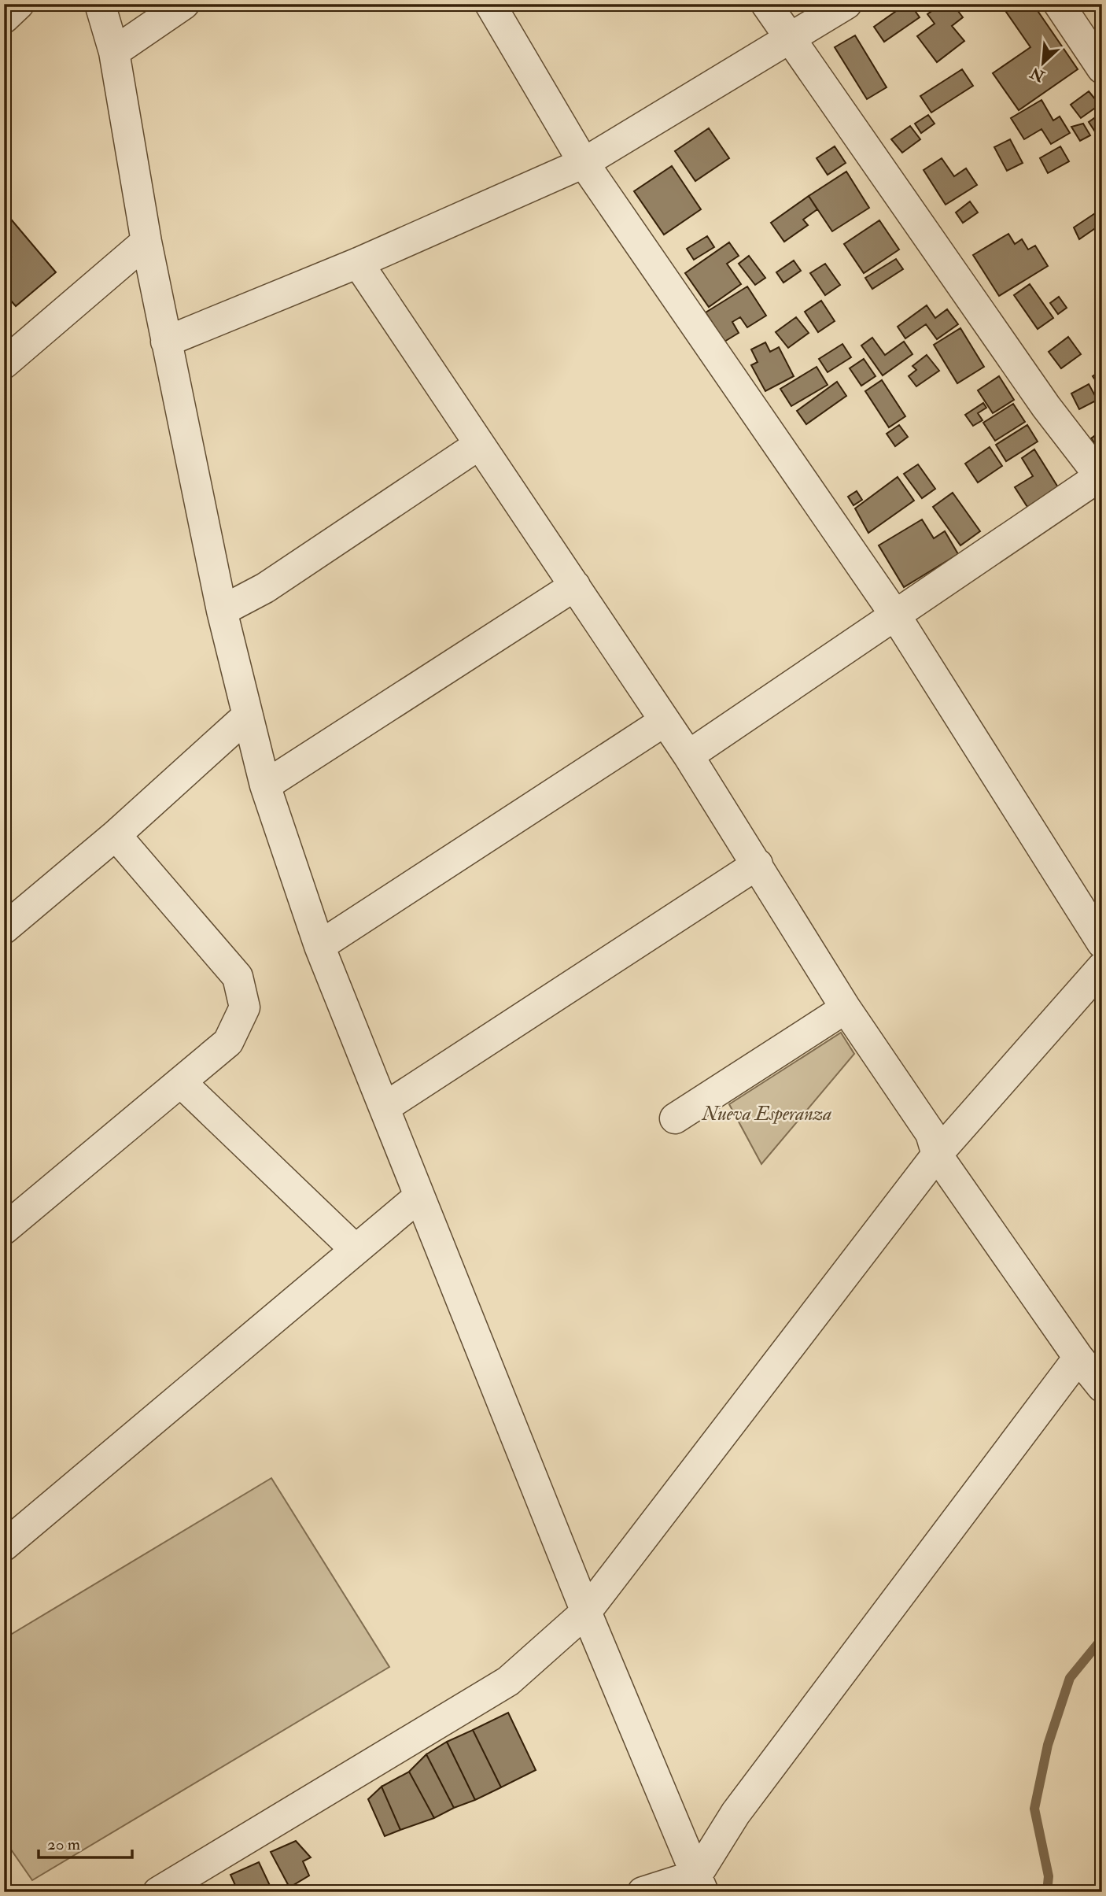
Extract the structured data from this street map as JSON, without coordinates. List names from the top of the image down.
{
  "parks": ["Nueva Esperanza"],
  "scale_bar": "20 m",
  "north": "bottom left"
}
